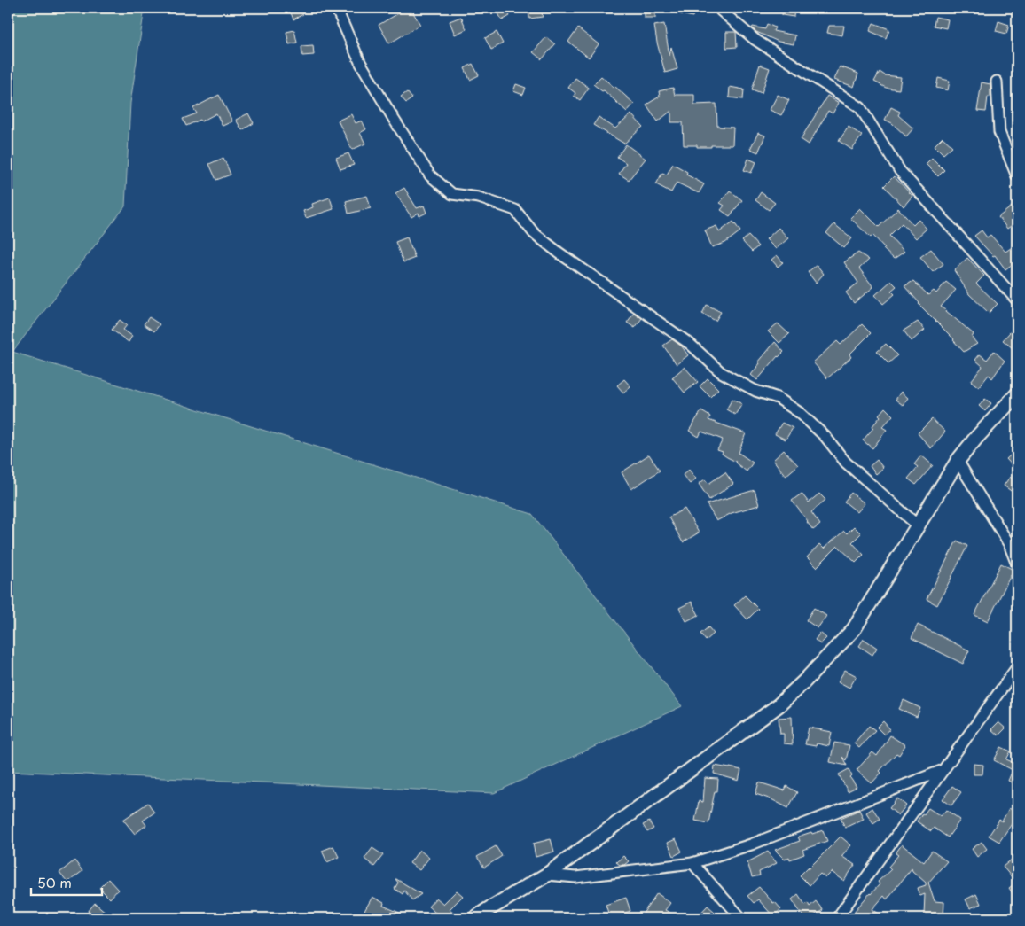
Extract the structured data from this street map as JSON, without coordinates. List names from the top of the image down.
{
  "scale_bar": "50 m"
}
